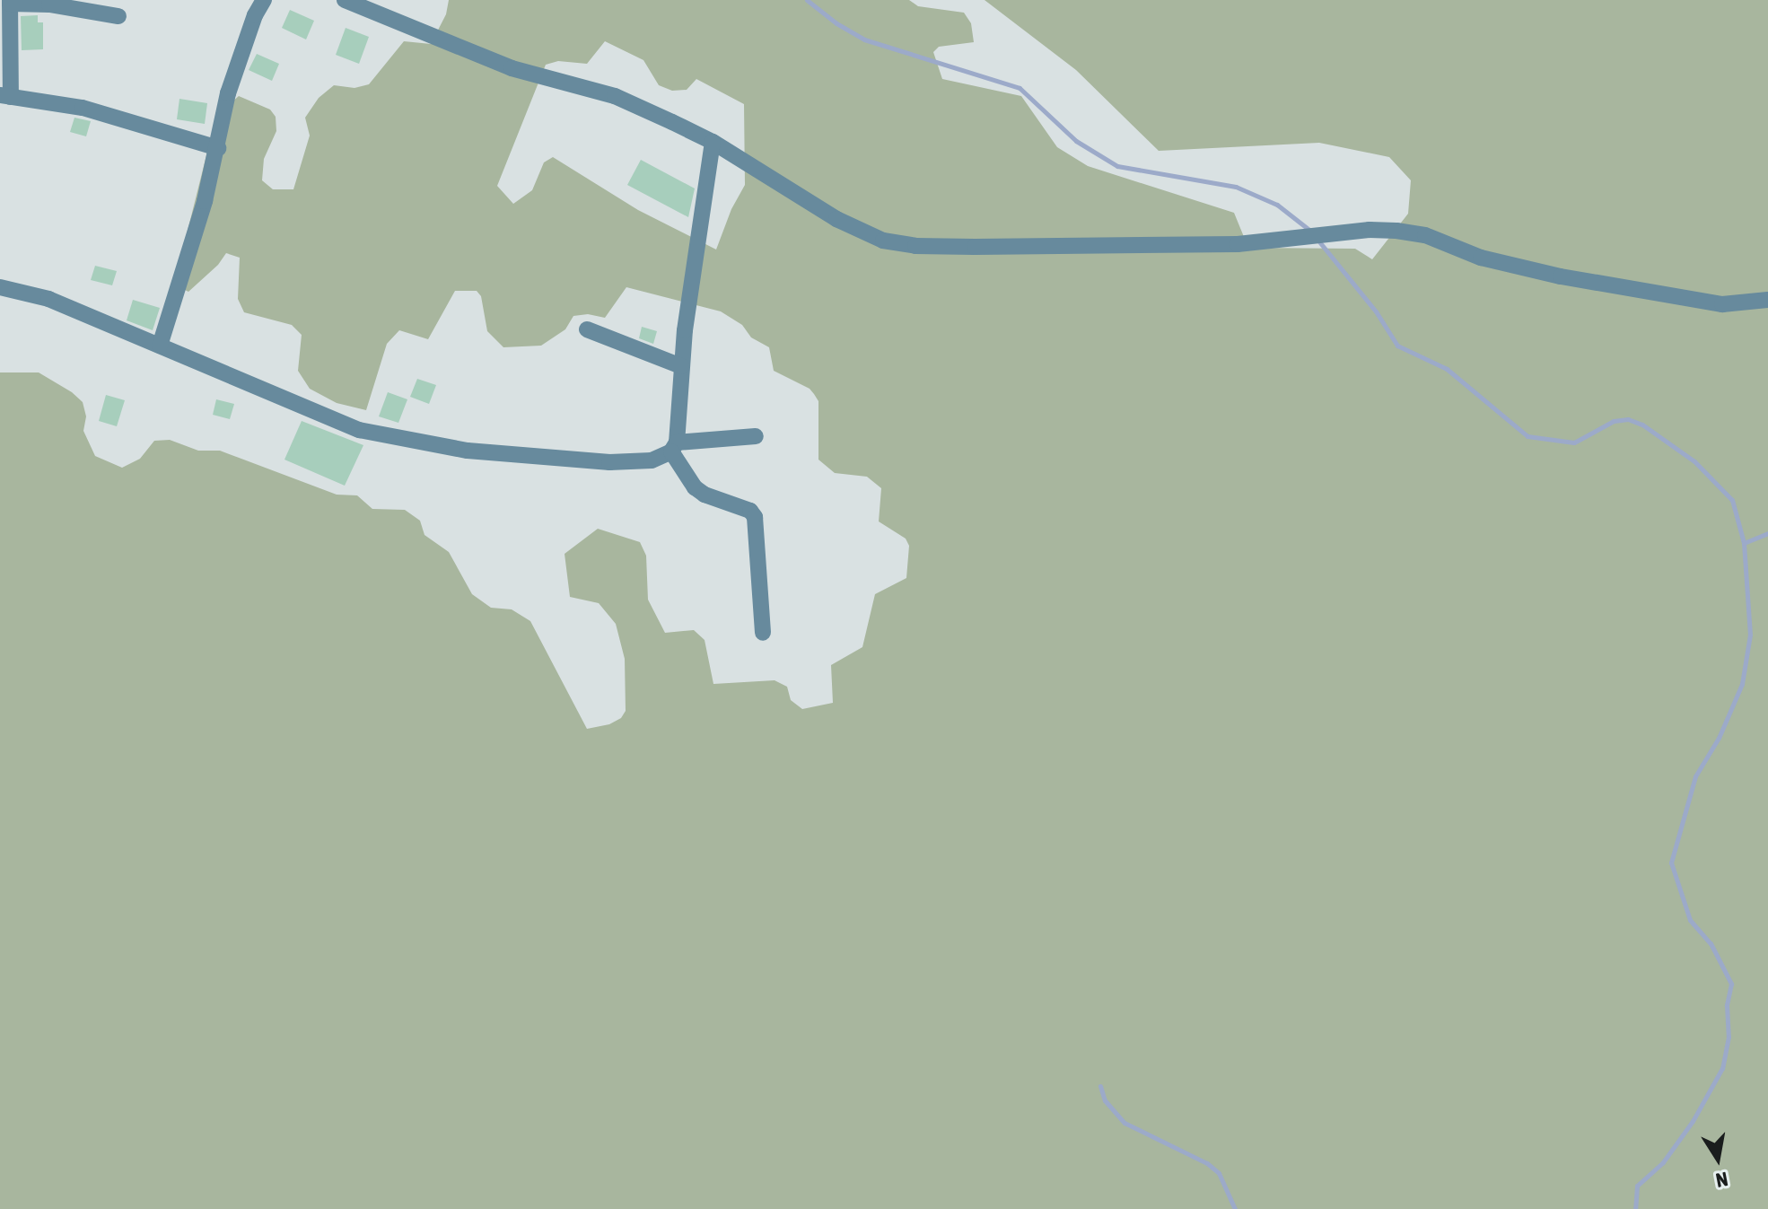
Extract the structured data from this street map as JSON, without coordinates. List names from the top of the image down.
{
  "north": "bottom"
}
